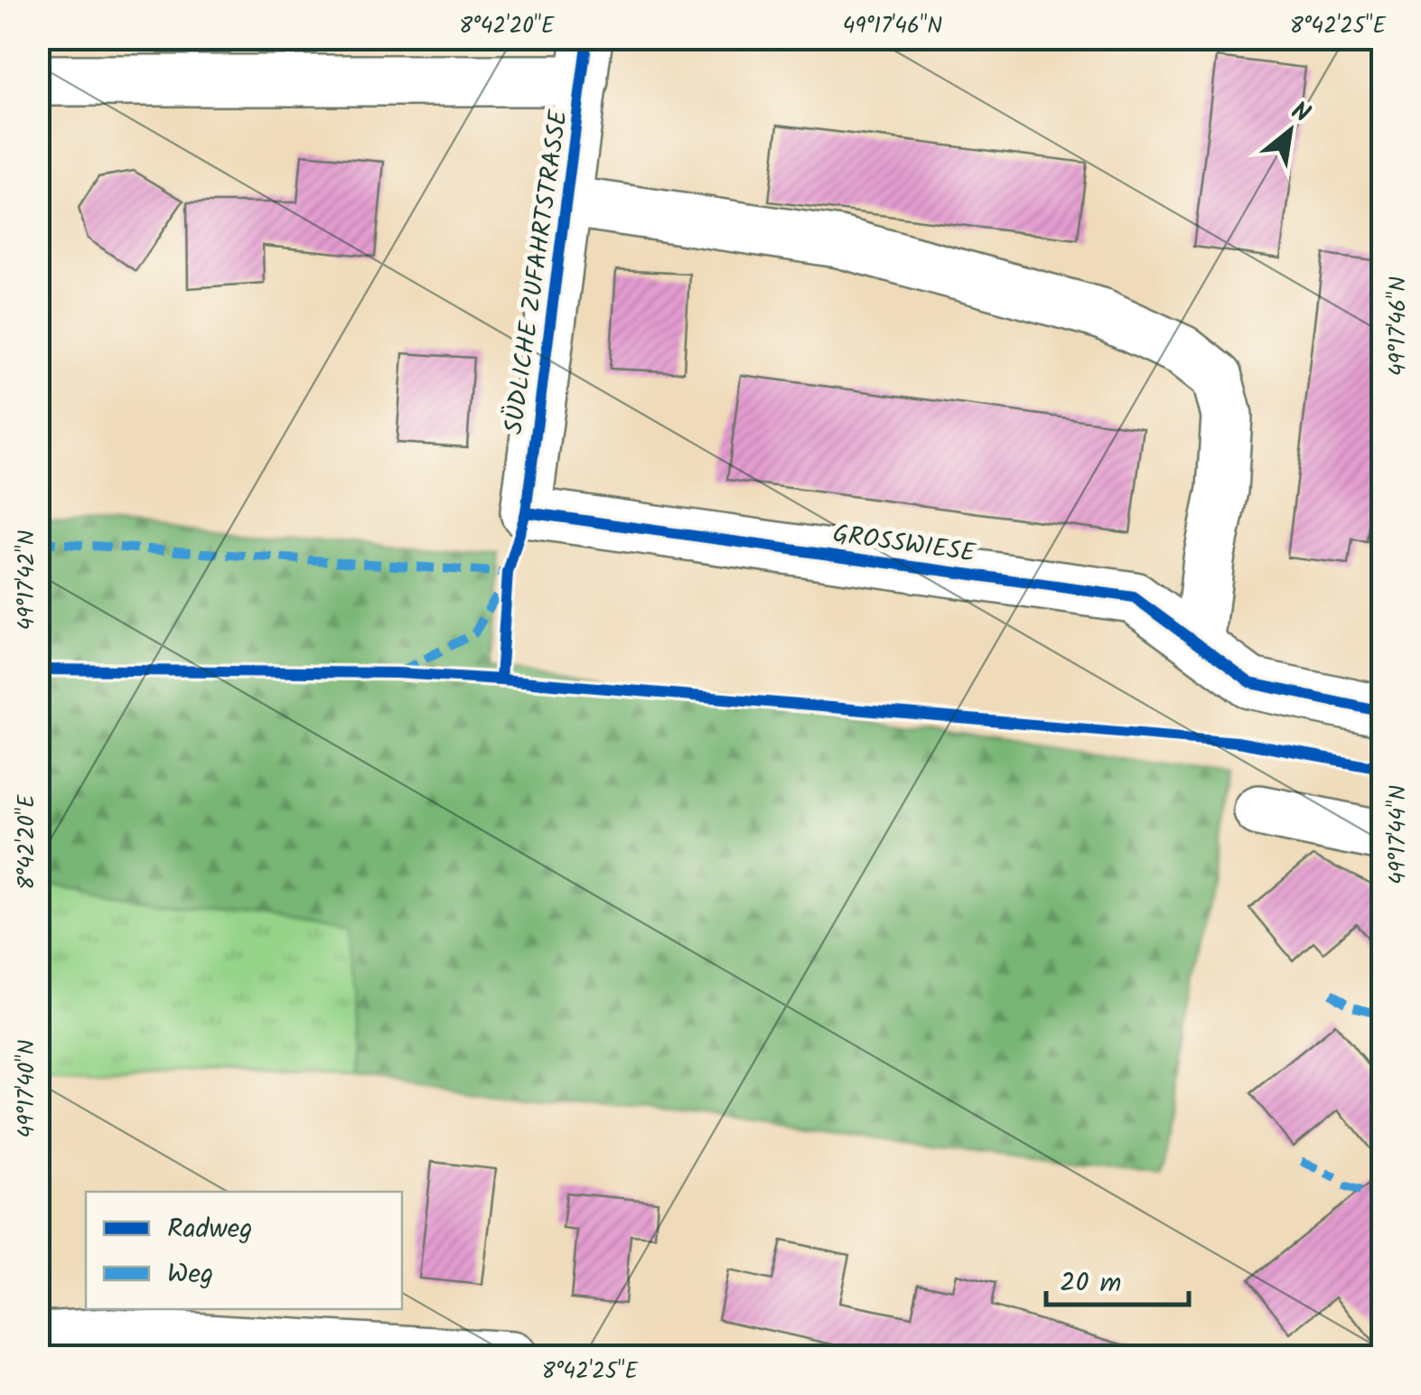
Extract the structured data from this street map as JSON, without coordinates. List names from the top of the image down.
{
  "streets": {
    "street": ["SÜDLICHE ZUFAHRTSTRASSE", "GROSSWIESE"]
  },
  "crossings": [
    ["SÜDLICHE ZUFAHRTSTRASSE", "GROSSWIESE"]
  ],
  "legend": ["Radweg", "Weg"],
  "scale_bar": "20 m",
  "north": "top right",
  "coordinates": [
    "8°42'20\"E",
    "49°17'46\"N",
    "8°42'25\"E",
    "49°17'42\"N",
    "49°17'44\"N",
    "49°17'40\"N"
  ]
}
